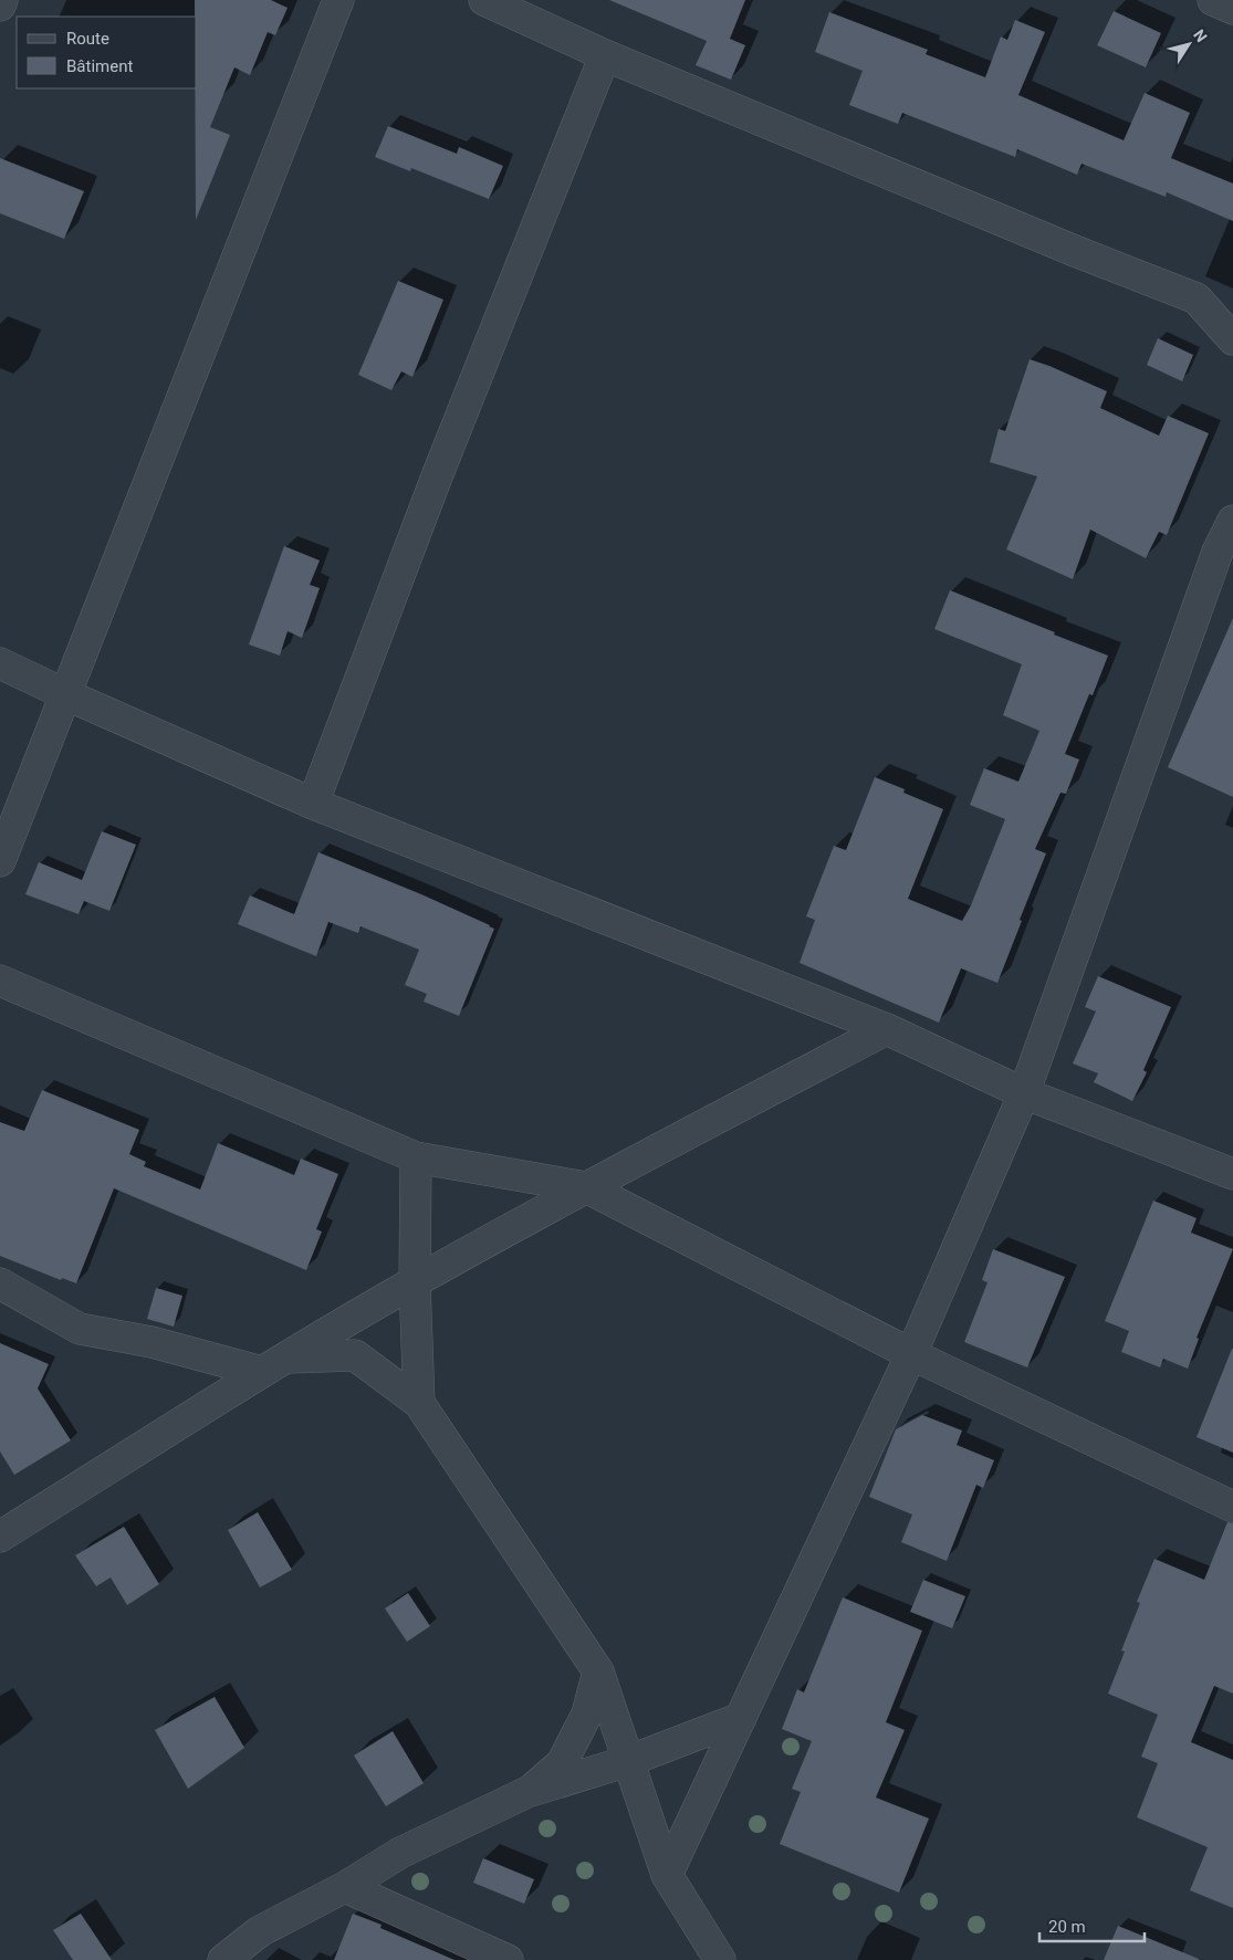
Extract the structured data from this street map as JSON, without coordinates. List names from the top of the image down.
{
  "legend": ["Route", "Bâtiment"],
  "scale_bar": "20 m",
  "north": "top right"
}
